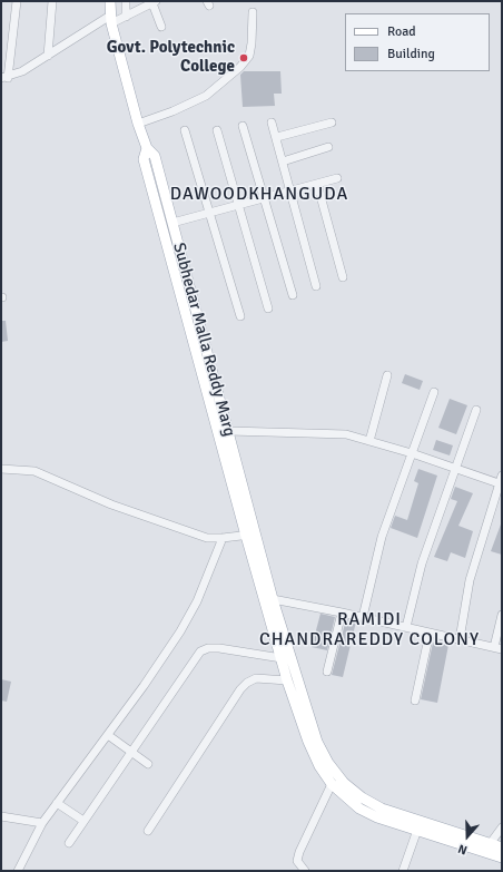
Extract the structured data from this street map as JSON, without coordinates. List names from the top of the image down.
{
  "streets": {
    "main road": ["Subhedar Malla Reddy Marg"]
  },
  "districts": ["DAWOODKHANGUDA", "RAMIDI CHANDRAREDDY COLONY"],
  "places": ["Govt. Polytechnic College"],
  "legend": ["Road", "Building"],
  "north": "bottom"
}
